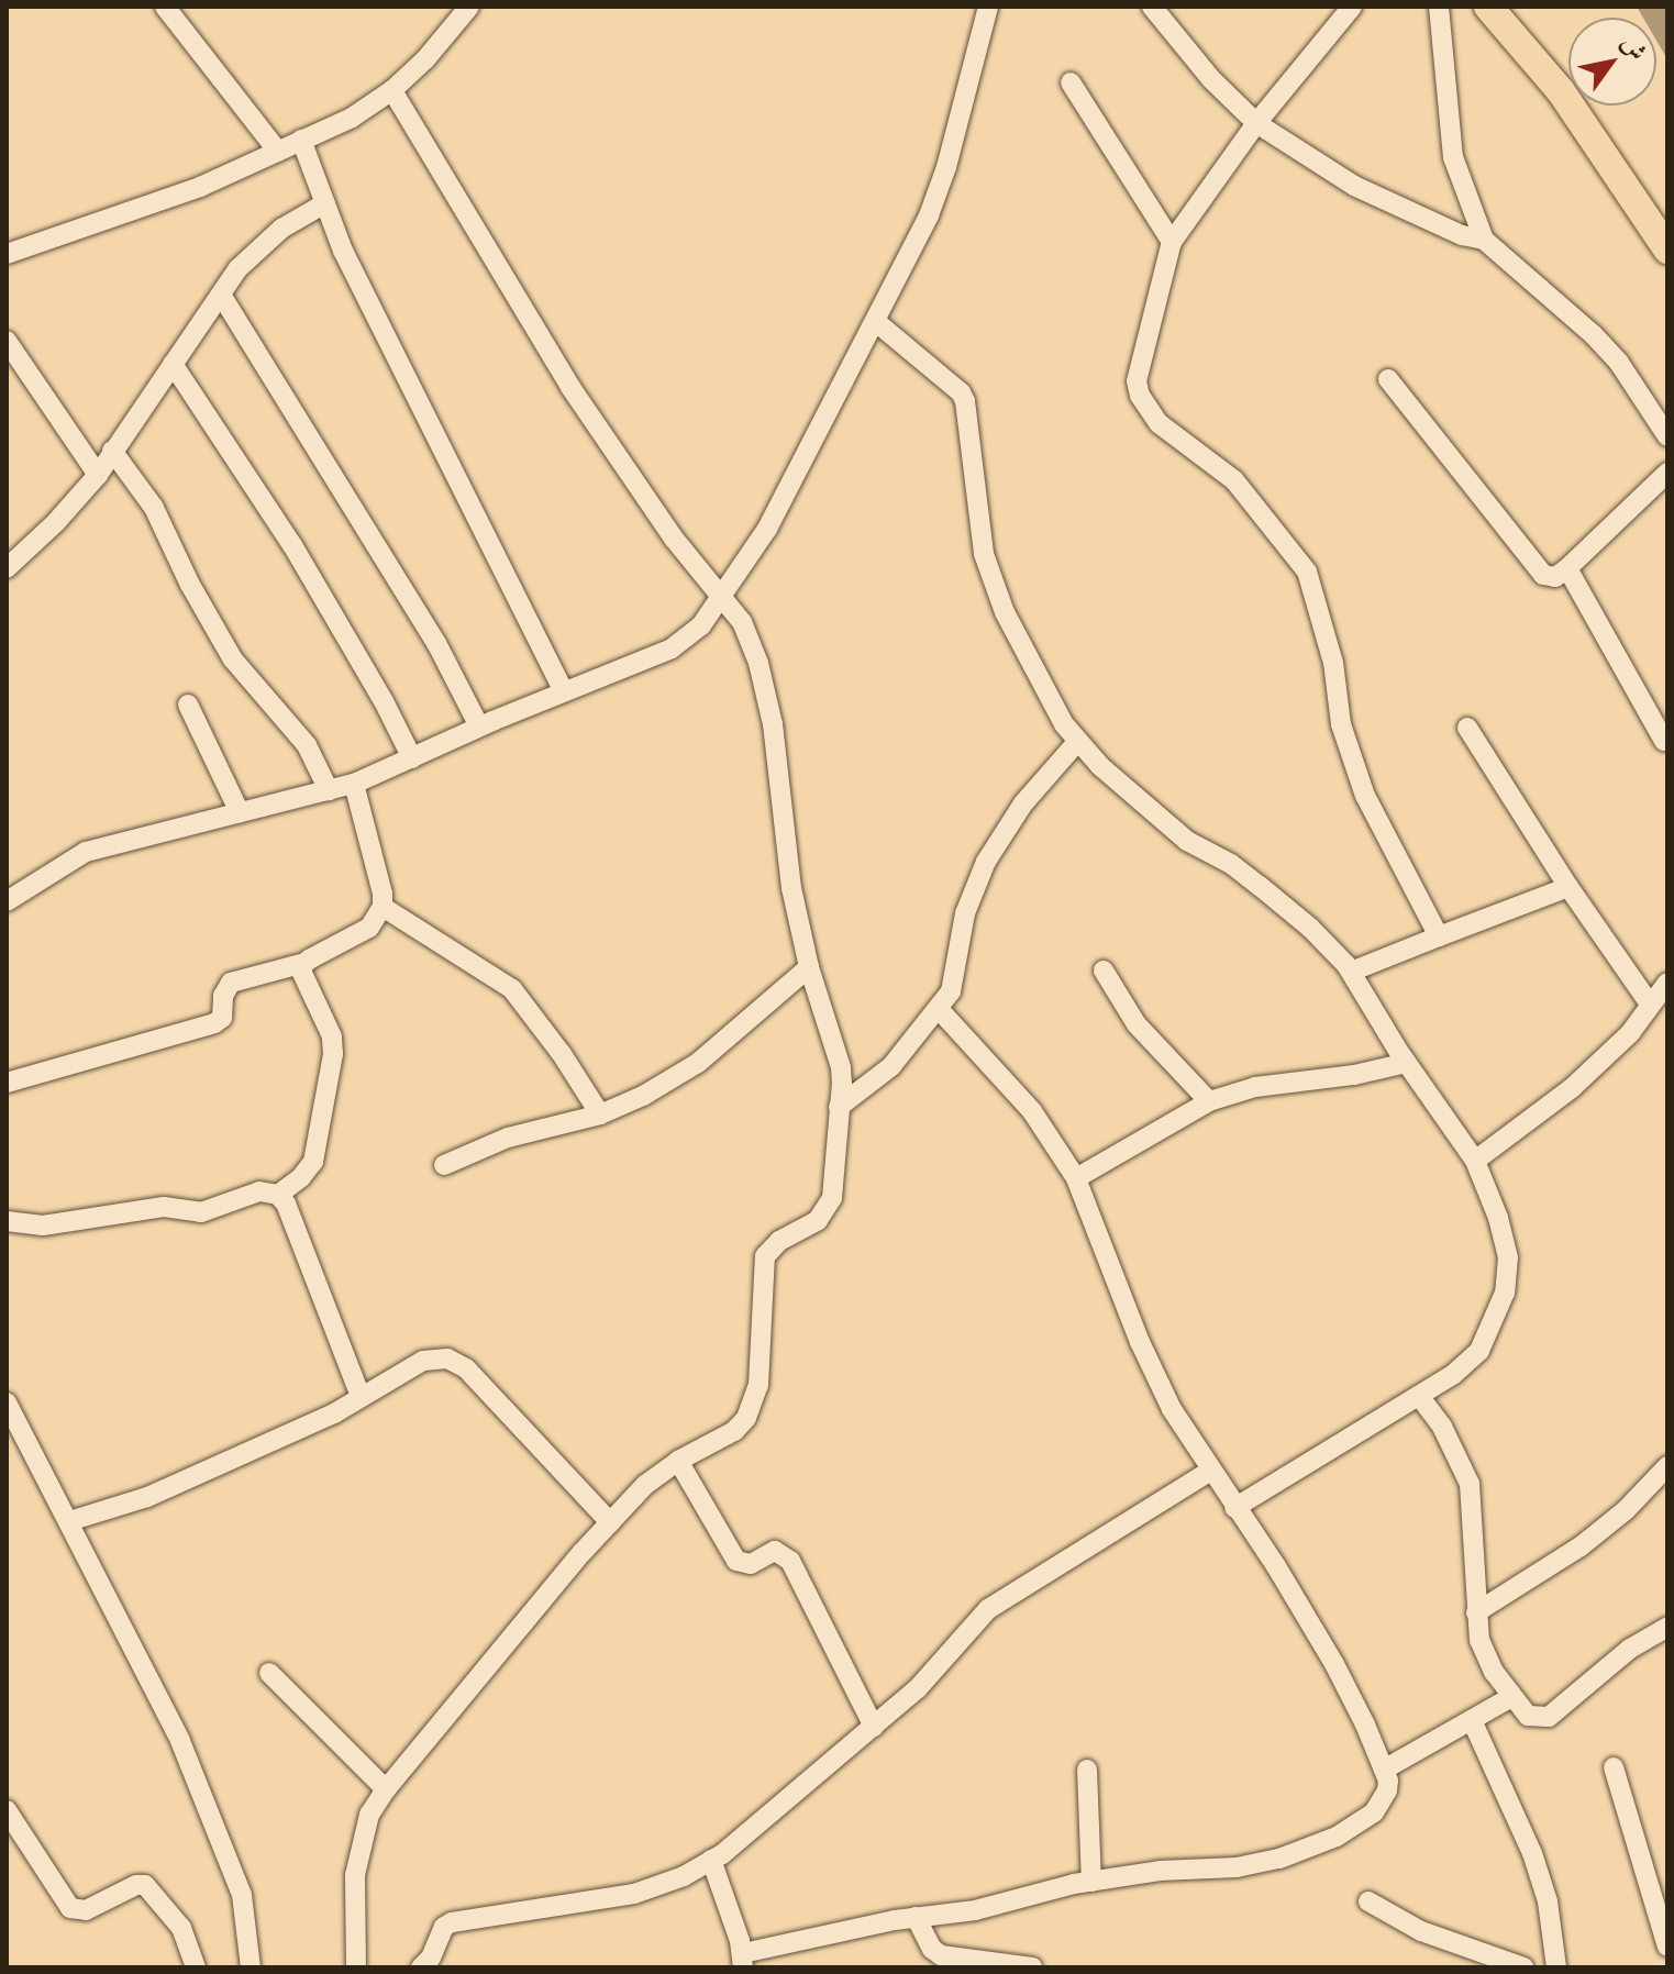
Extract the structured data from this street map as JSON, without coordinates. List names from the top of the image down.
{
  "north": "top right"
}
